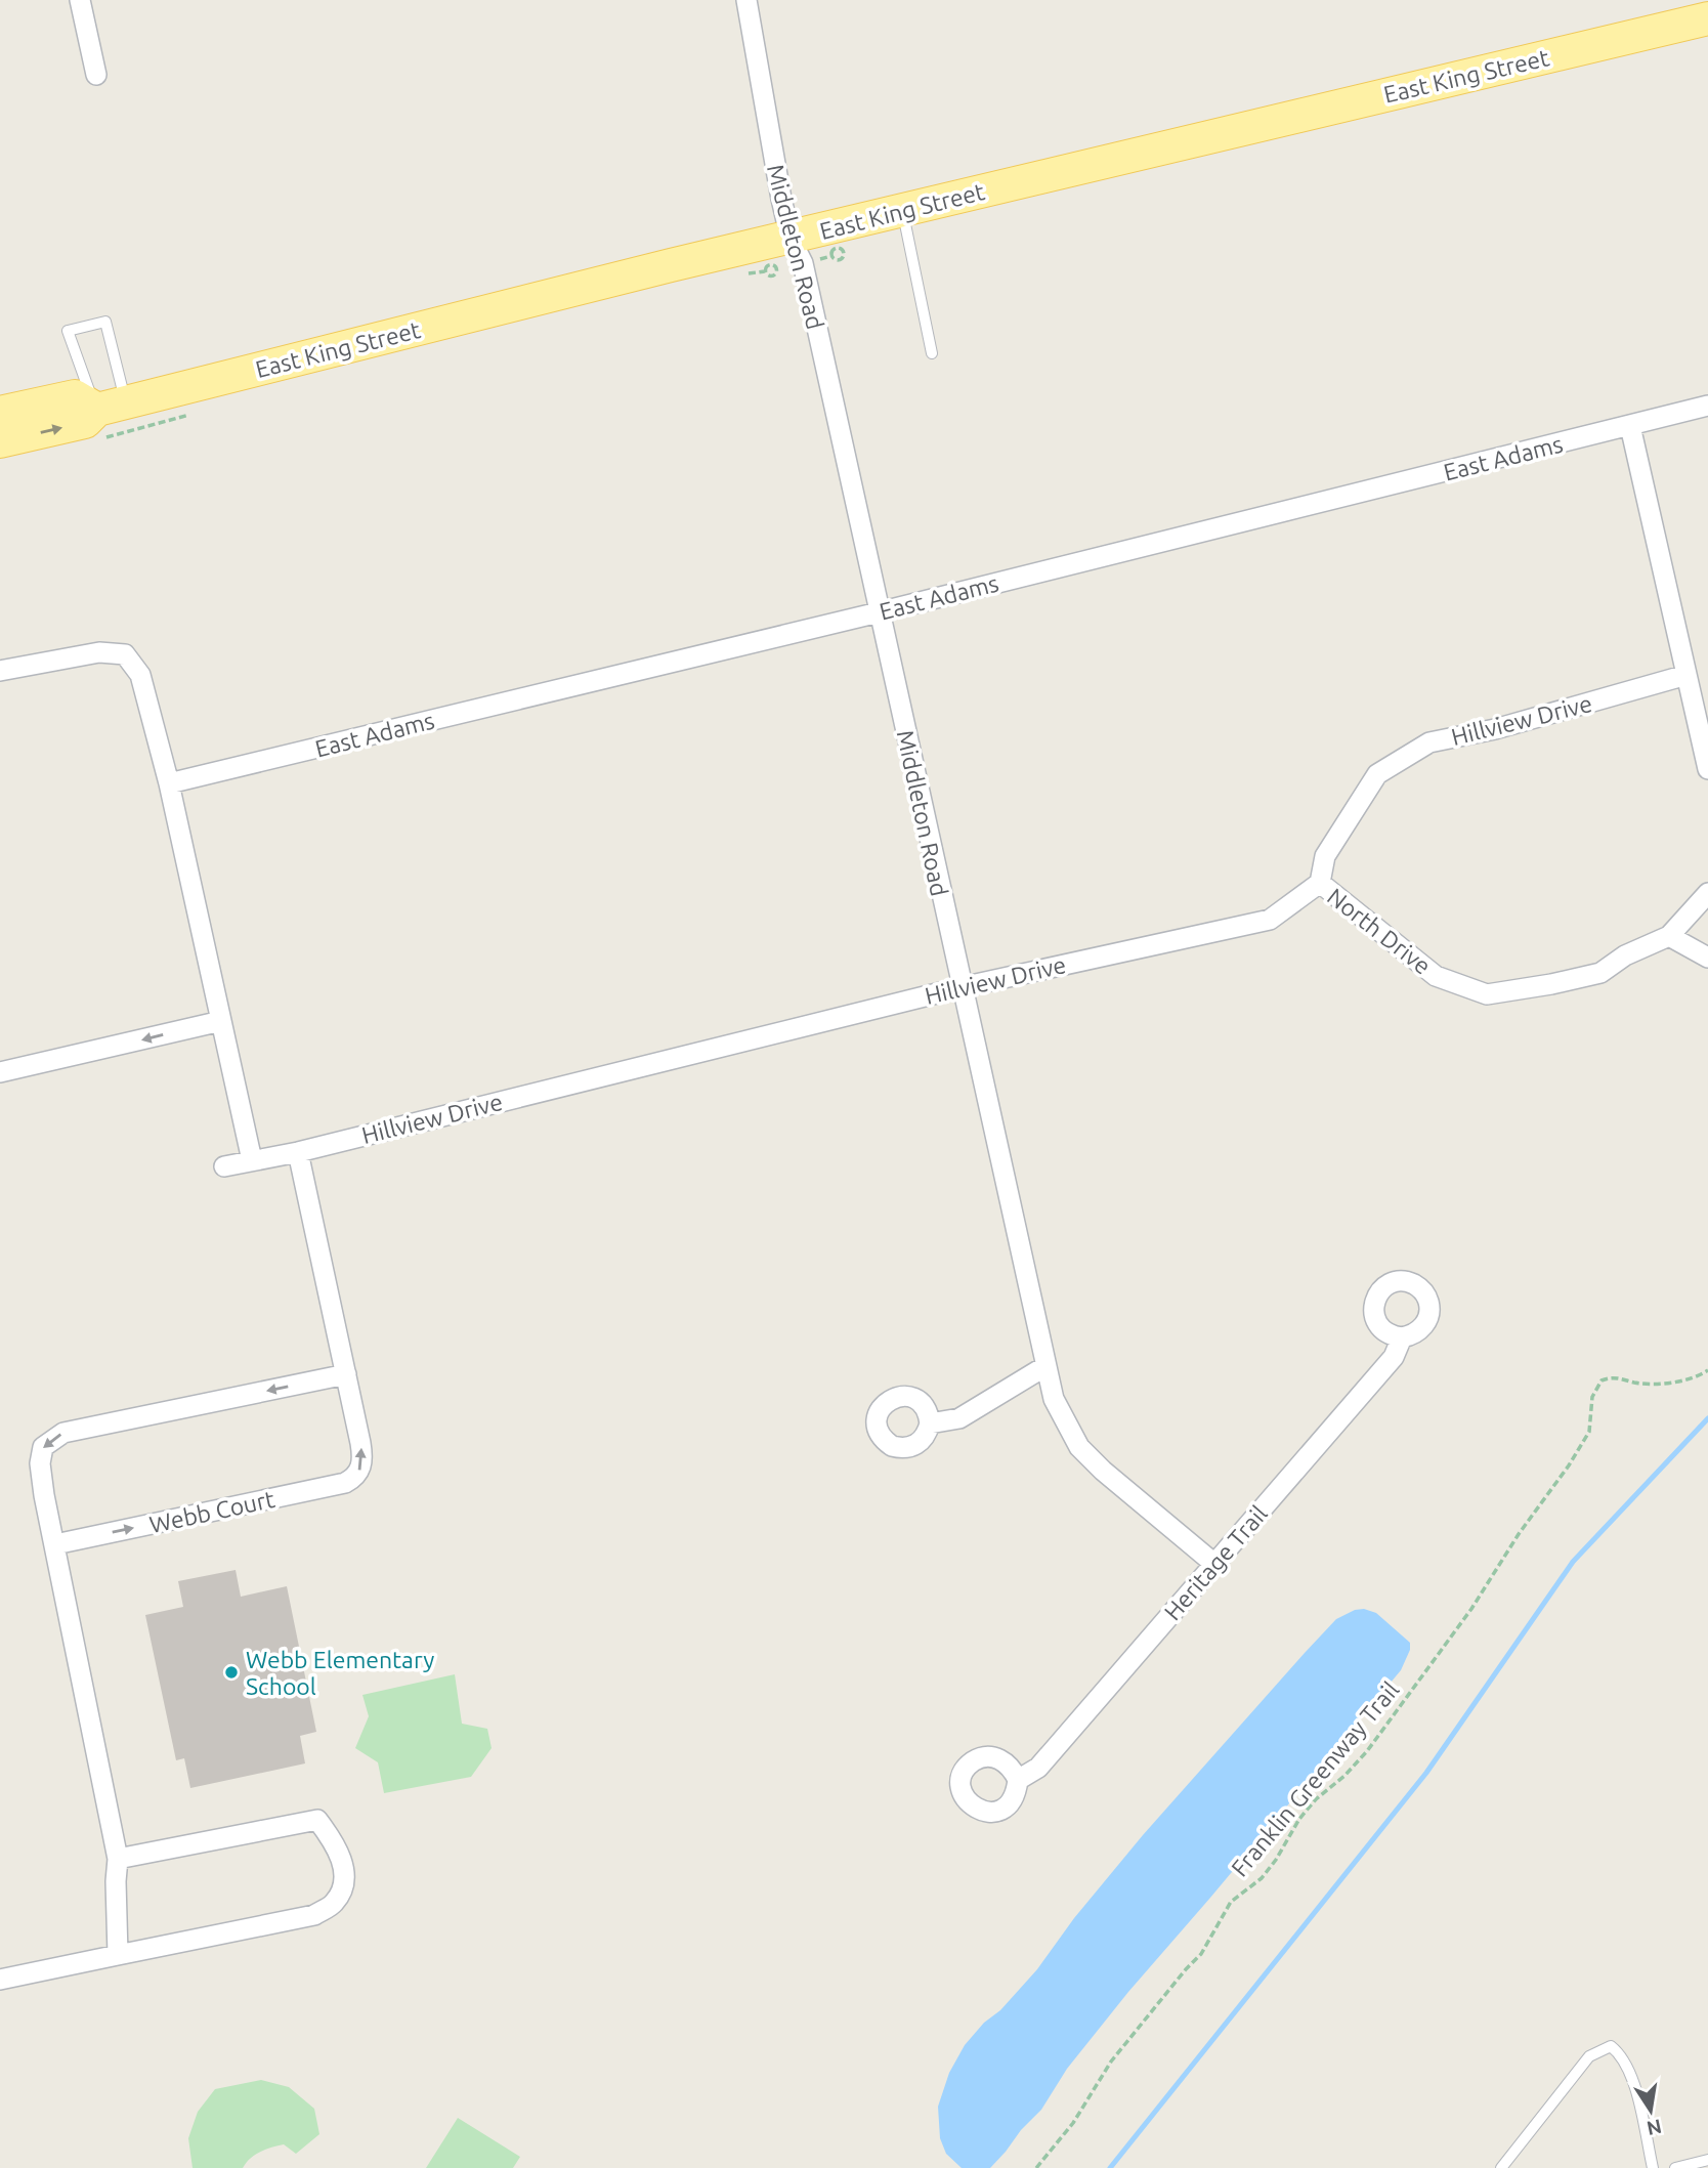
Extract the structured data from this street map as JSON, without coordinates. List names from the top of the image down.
{
  "streets": {
    "main road": ["East King Street"],
    "street": [
      "Middleton Road",
      "East Adams",
      "Hillview Drive",
      "North Drive",
      "Webb Court",
      "Heritage Trail"
    ],
    "path": ["Franklin Greenway Trail"]
  },
  "crossings": [
    ["East King Street", "Middleton Road"],
    ["Middleton Road", "East Adams"],
    ["Middleton Road", "Hillview Drive"],
    ["Middleton Road", "Heritage Trail"],
    ["Hillview Drive", "North Drive"],
    ["Hillview Drive", "Webb Court"]
  ],
  "one_way": ["Webb Court"],
  "places": ["Webb Elementary School"],
  "north": "bottom"
}
